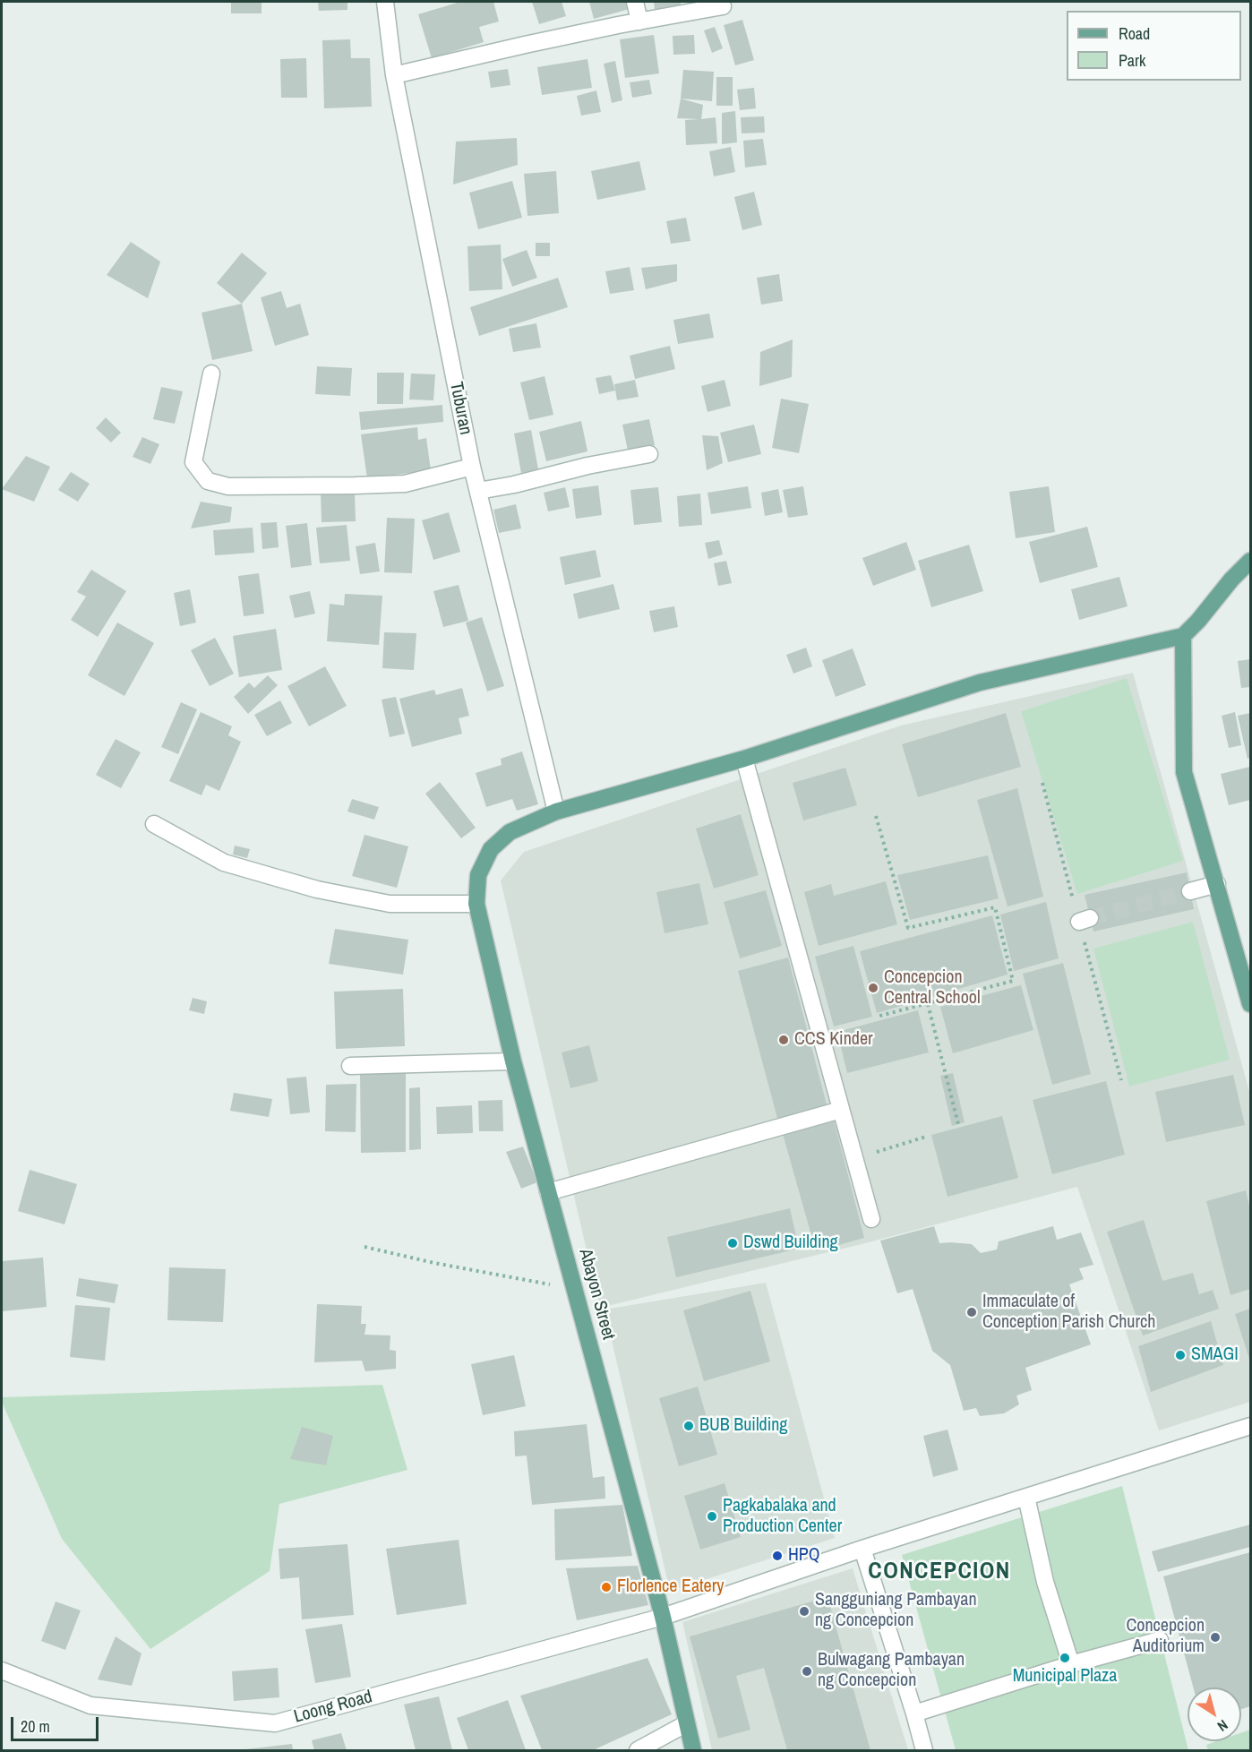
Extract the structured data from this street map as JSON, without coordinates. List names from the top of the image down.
{
  "streets": {
    "main road": ["Abayon Street"],
    "street": ["Tuburan", "Loong Road"]
  },
  "crossings": [
    ["Tuburan", "Abayon Street"],
    ["Abayon Street", "Loong Road"]
  ],
  "districts": ["CONCEPCION"],
  "places": [
    "Concepcion Central School",
    "CCS Kinder",
    "Dswd Building",
    "Immaculate of Conception Parish Church",
    "SMAGI",
    "BUB Building",
    "Pagkabalaka and Production Center",
    "HPQ",
    "Florlence Eatery",
    "Sangguniang Pambayan ng Concepcion",
    "Concepcion Auditorium",
    "Municipal Plaza",
    "Bulwagang Pambayan ng Concepcion"
  ],
  "legend": ["Road", "Park"],
  "scale_bar": "20 m",
  "north": "bottom right"
}
